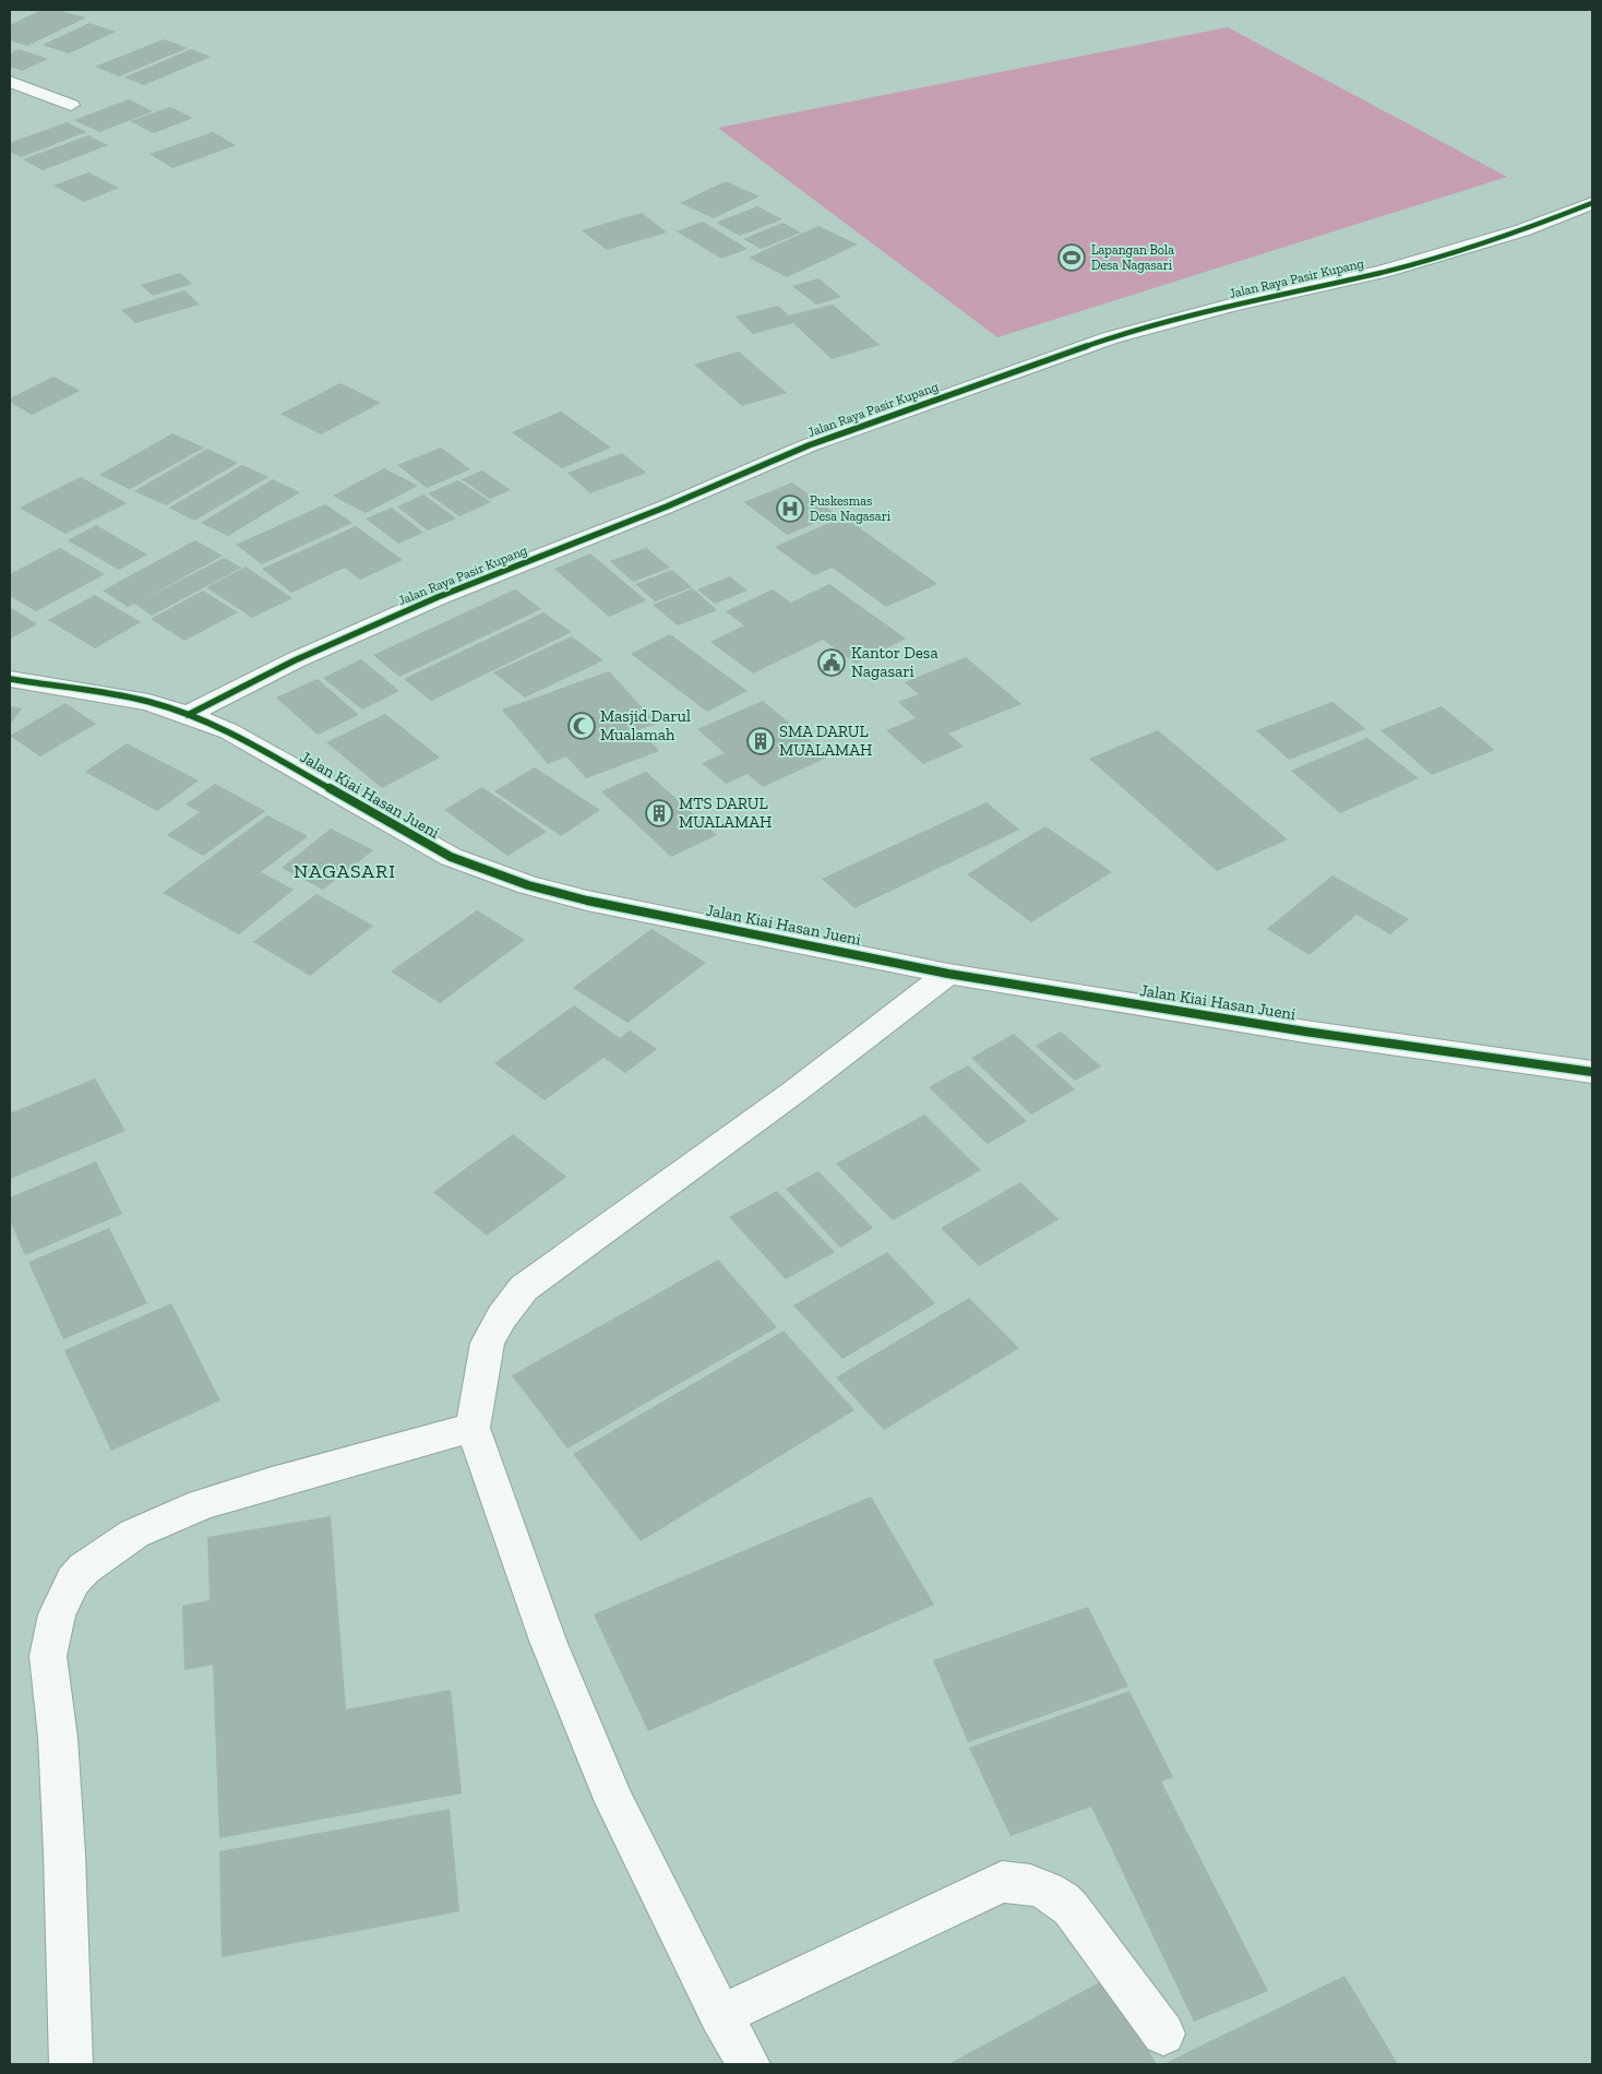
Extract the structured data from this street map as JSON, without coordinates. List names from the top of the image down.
{
  "streets": {
    "street": ["Jalan Raya Pasir Kupang", "Jalan Kiai Hasan Jueni"]
  },
  "crossings": [
    ["Jalan Raya Pasir Kupang", "Jalan Kiai Hasan Jueni"]
  ],
  "districts": ["NAGASARI"],
  "places": {
    "sports": ["Lapangan Bola Desa Nagasari"],
    "hospital": ["Puskesmas Desa Nagasari"],
    "public building": ["Kantor Desa Nagasari"],
    "mosque": ["Masjid Darul Mualamah"],
    "building": ["SMA DARUL MUALAMAH", "MTS DARUL MUALAMAH"]
  }
}
